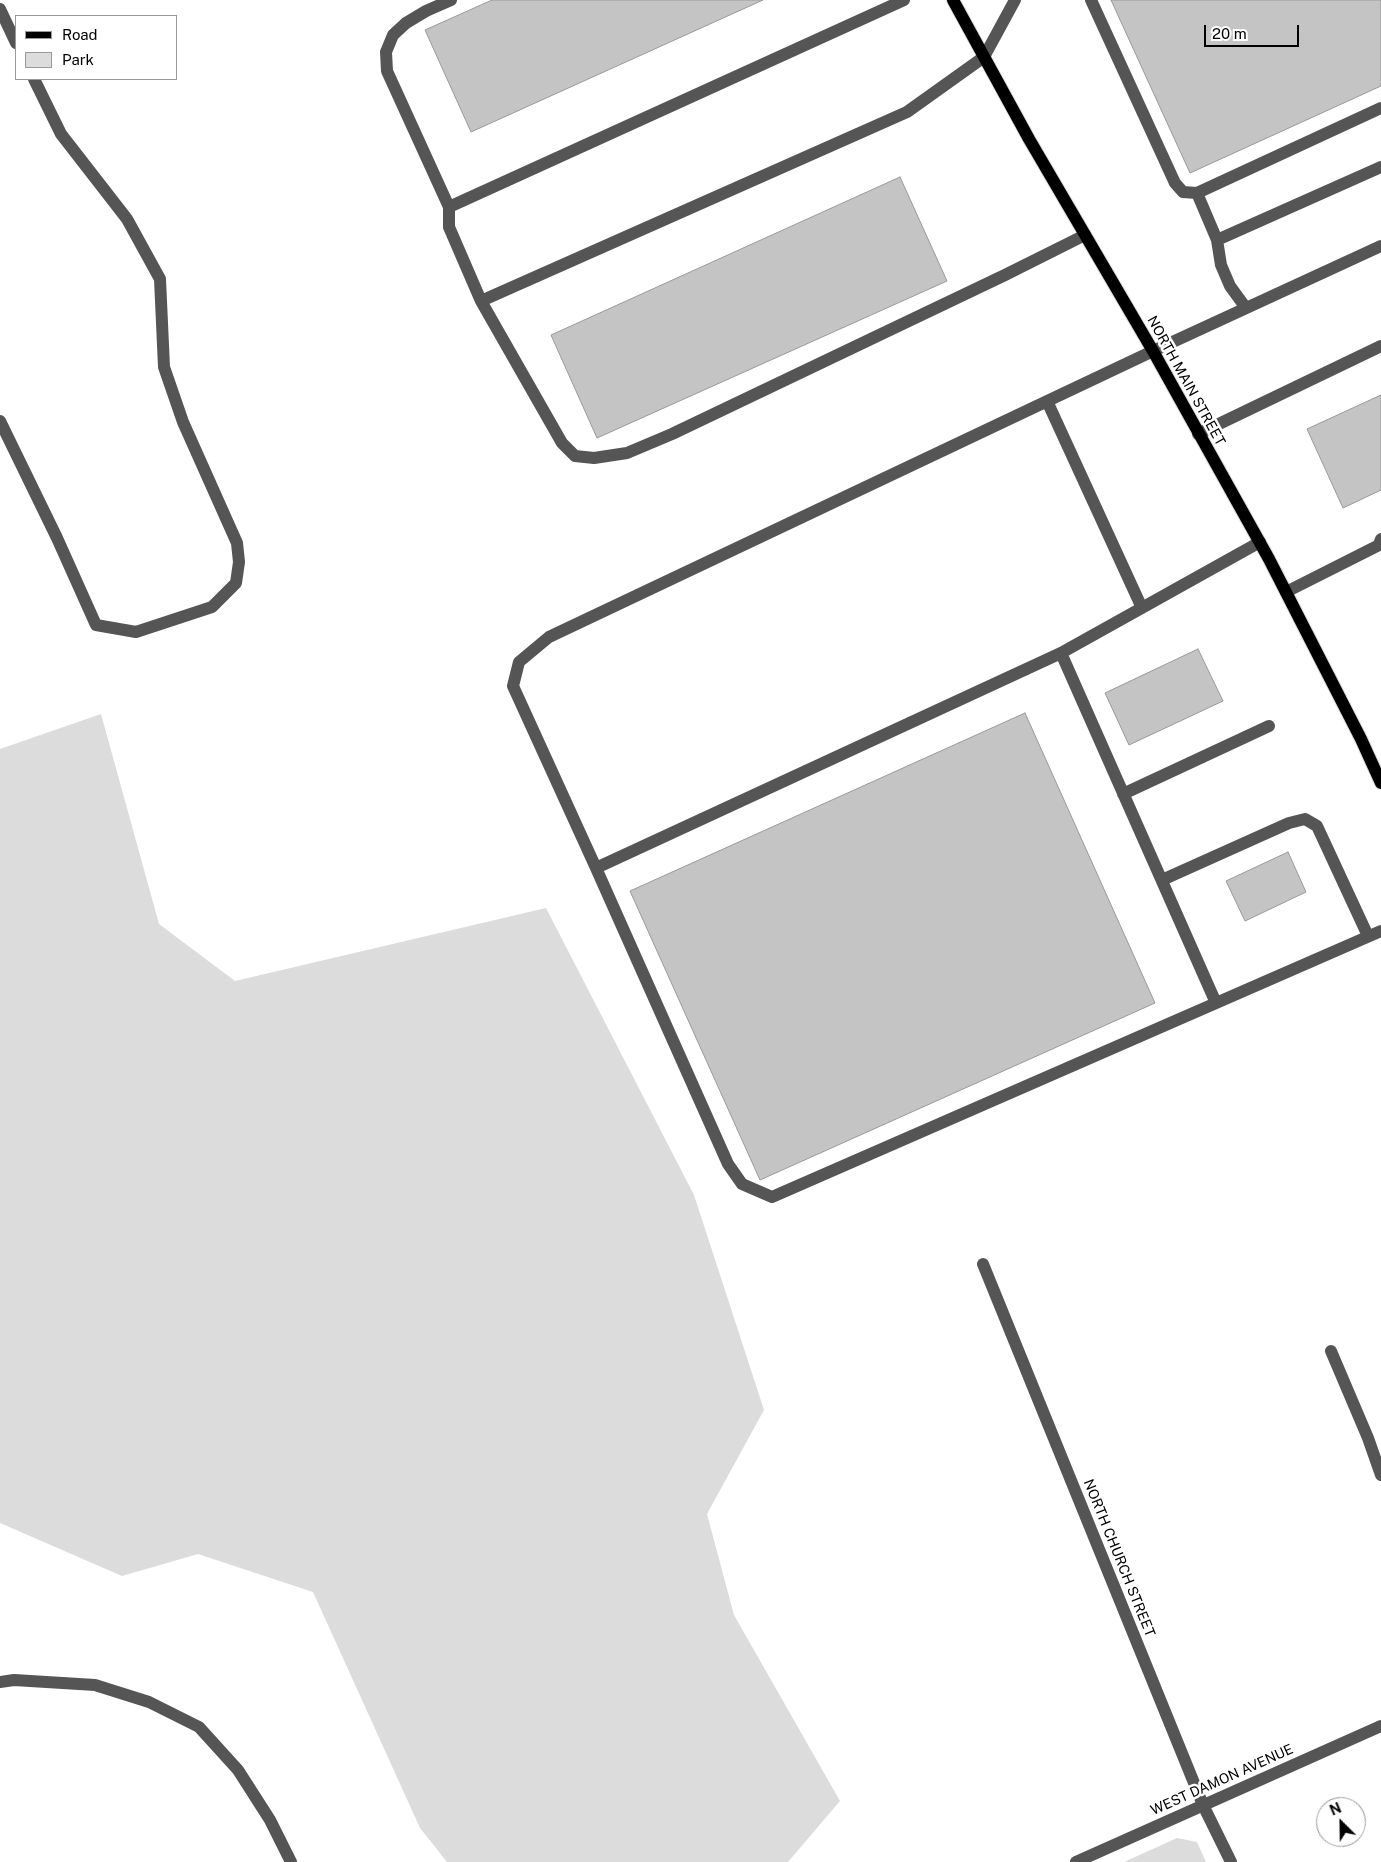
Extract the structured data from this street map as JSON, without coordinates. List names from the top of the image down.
{
  "streets": {
    "main road": ["NORTH MAIN STREET"],
    "street": ["NORTH CHURCH STREET", "WEST DAMON AVENUE"]
  },
  "crossings": [
    ["NORTH CHURCH STREET", "WEST DAMON AVENUE"]
  ],
  "legend": ["Road", "Park"],
  "scale_bar": "20 m",
  "north": "top left"
}
